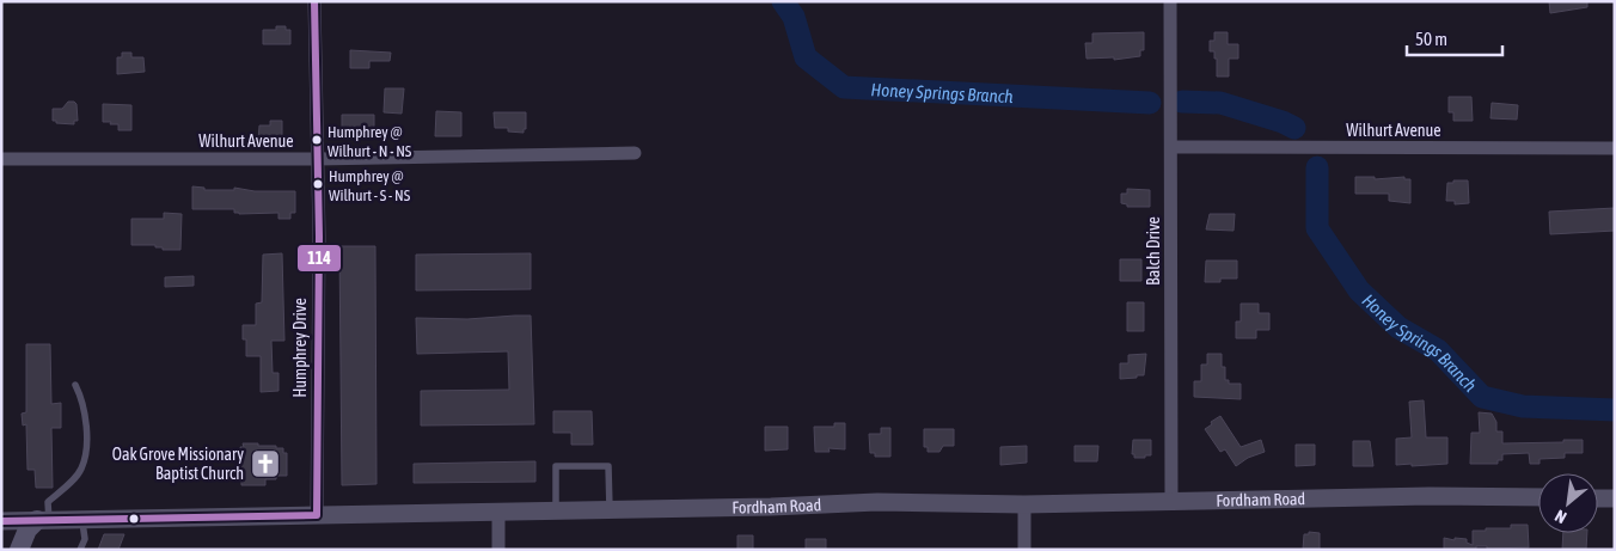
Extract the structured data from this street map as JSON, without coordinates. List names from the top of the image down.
{
  "streets": {
    "street": [
      "Wilhurt Avenue",
      "Balch Drive",
      "Humphrey Drive",
      "Fordham Road"
    ]
  },
  "crossings": [
    ["Wilhurt Avenue", "Balch Drive"],
    ["Wilhurt Avenue", "Humphrey Drive"],
    ["Balch Drive", "Fordham Road"],
    ["Humphrey Drive", "Fordham Road"]
  ],
  "water": ["Honey Springs Branch"],
  "places": {
    "other": ["Humphrey @ Wilhurt - N - NS", "Humphrey @ Wilhurt - S - NS"],
    "church": ["Oak Grove Missionary Baptist Church"]
  },
  "lines": ["transit line 114"],
  "scale_bar": "50 m",
  "north": "bottom left"
}
